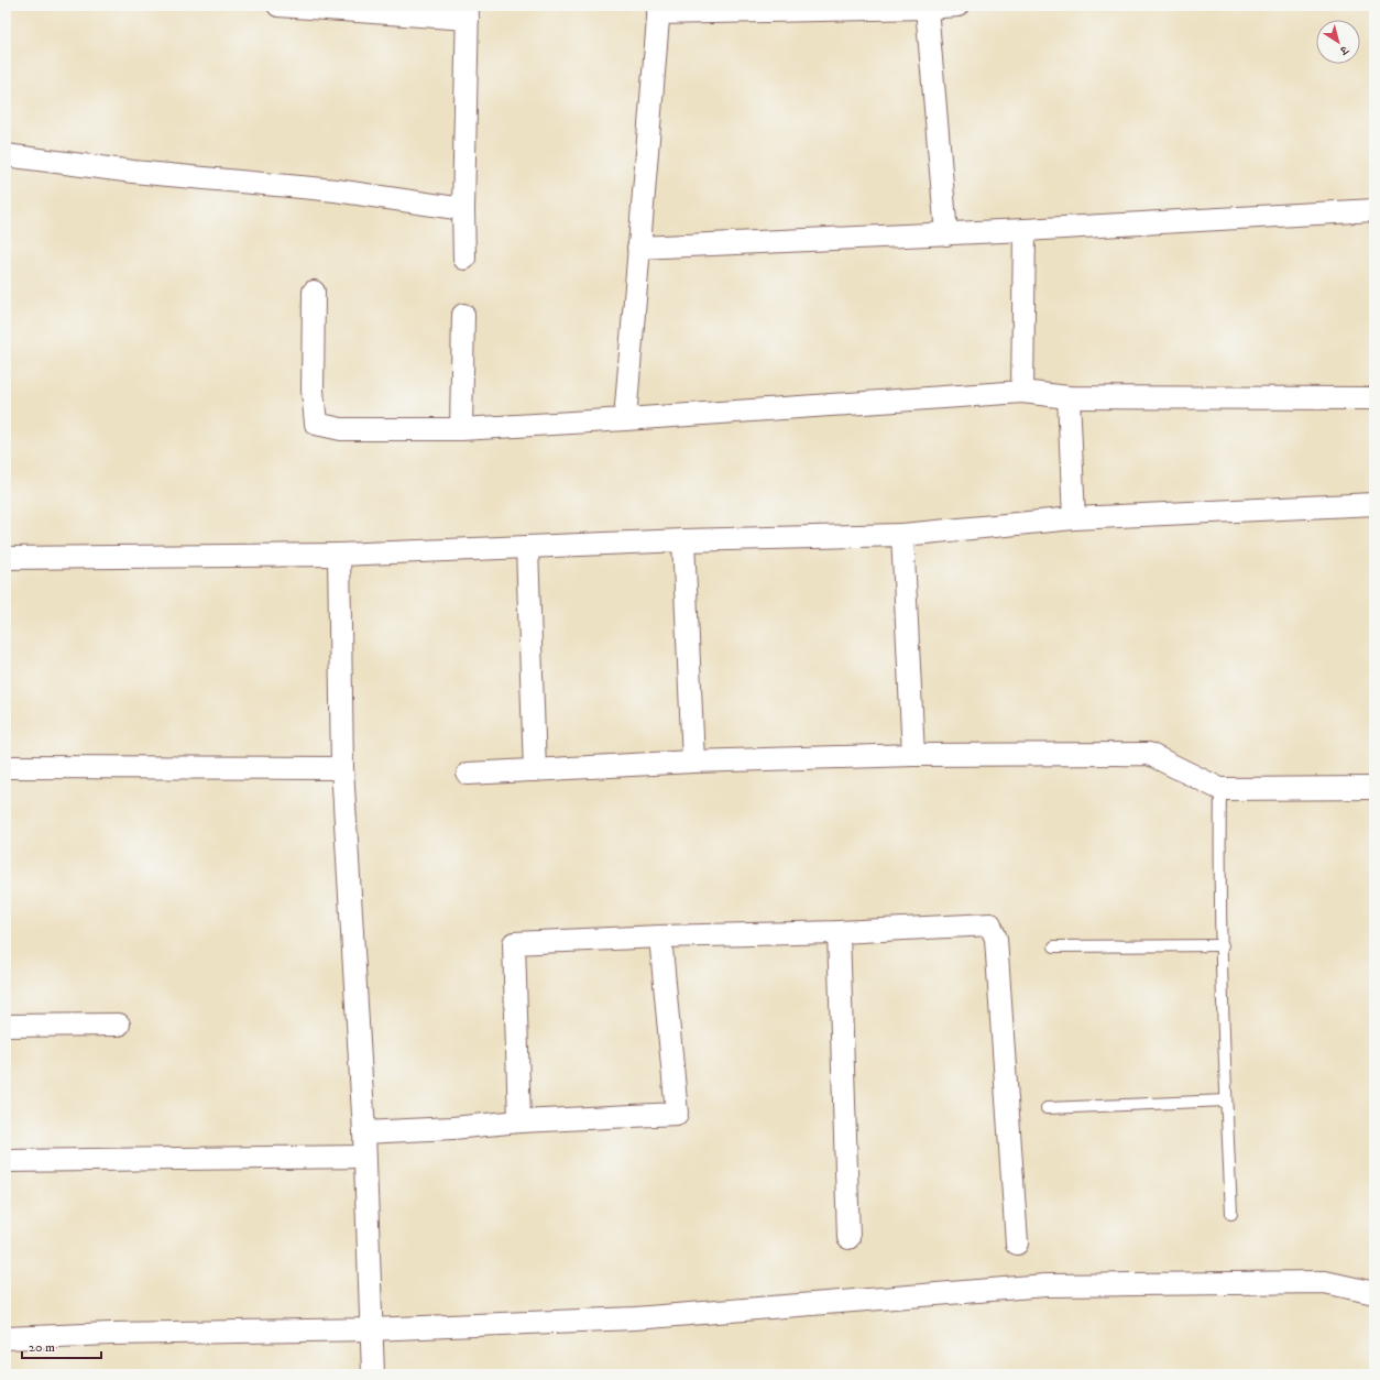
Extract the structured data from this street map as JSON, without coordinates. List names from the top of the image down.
{
  "scale_bar": "20 m",
  "north": "bottom right"
}
